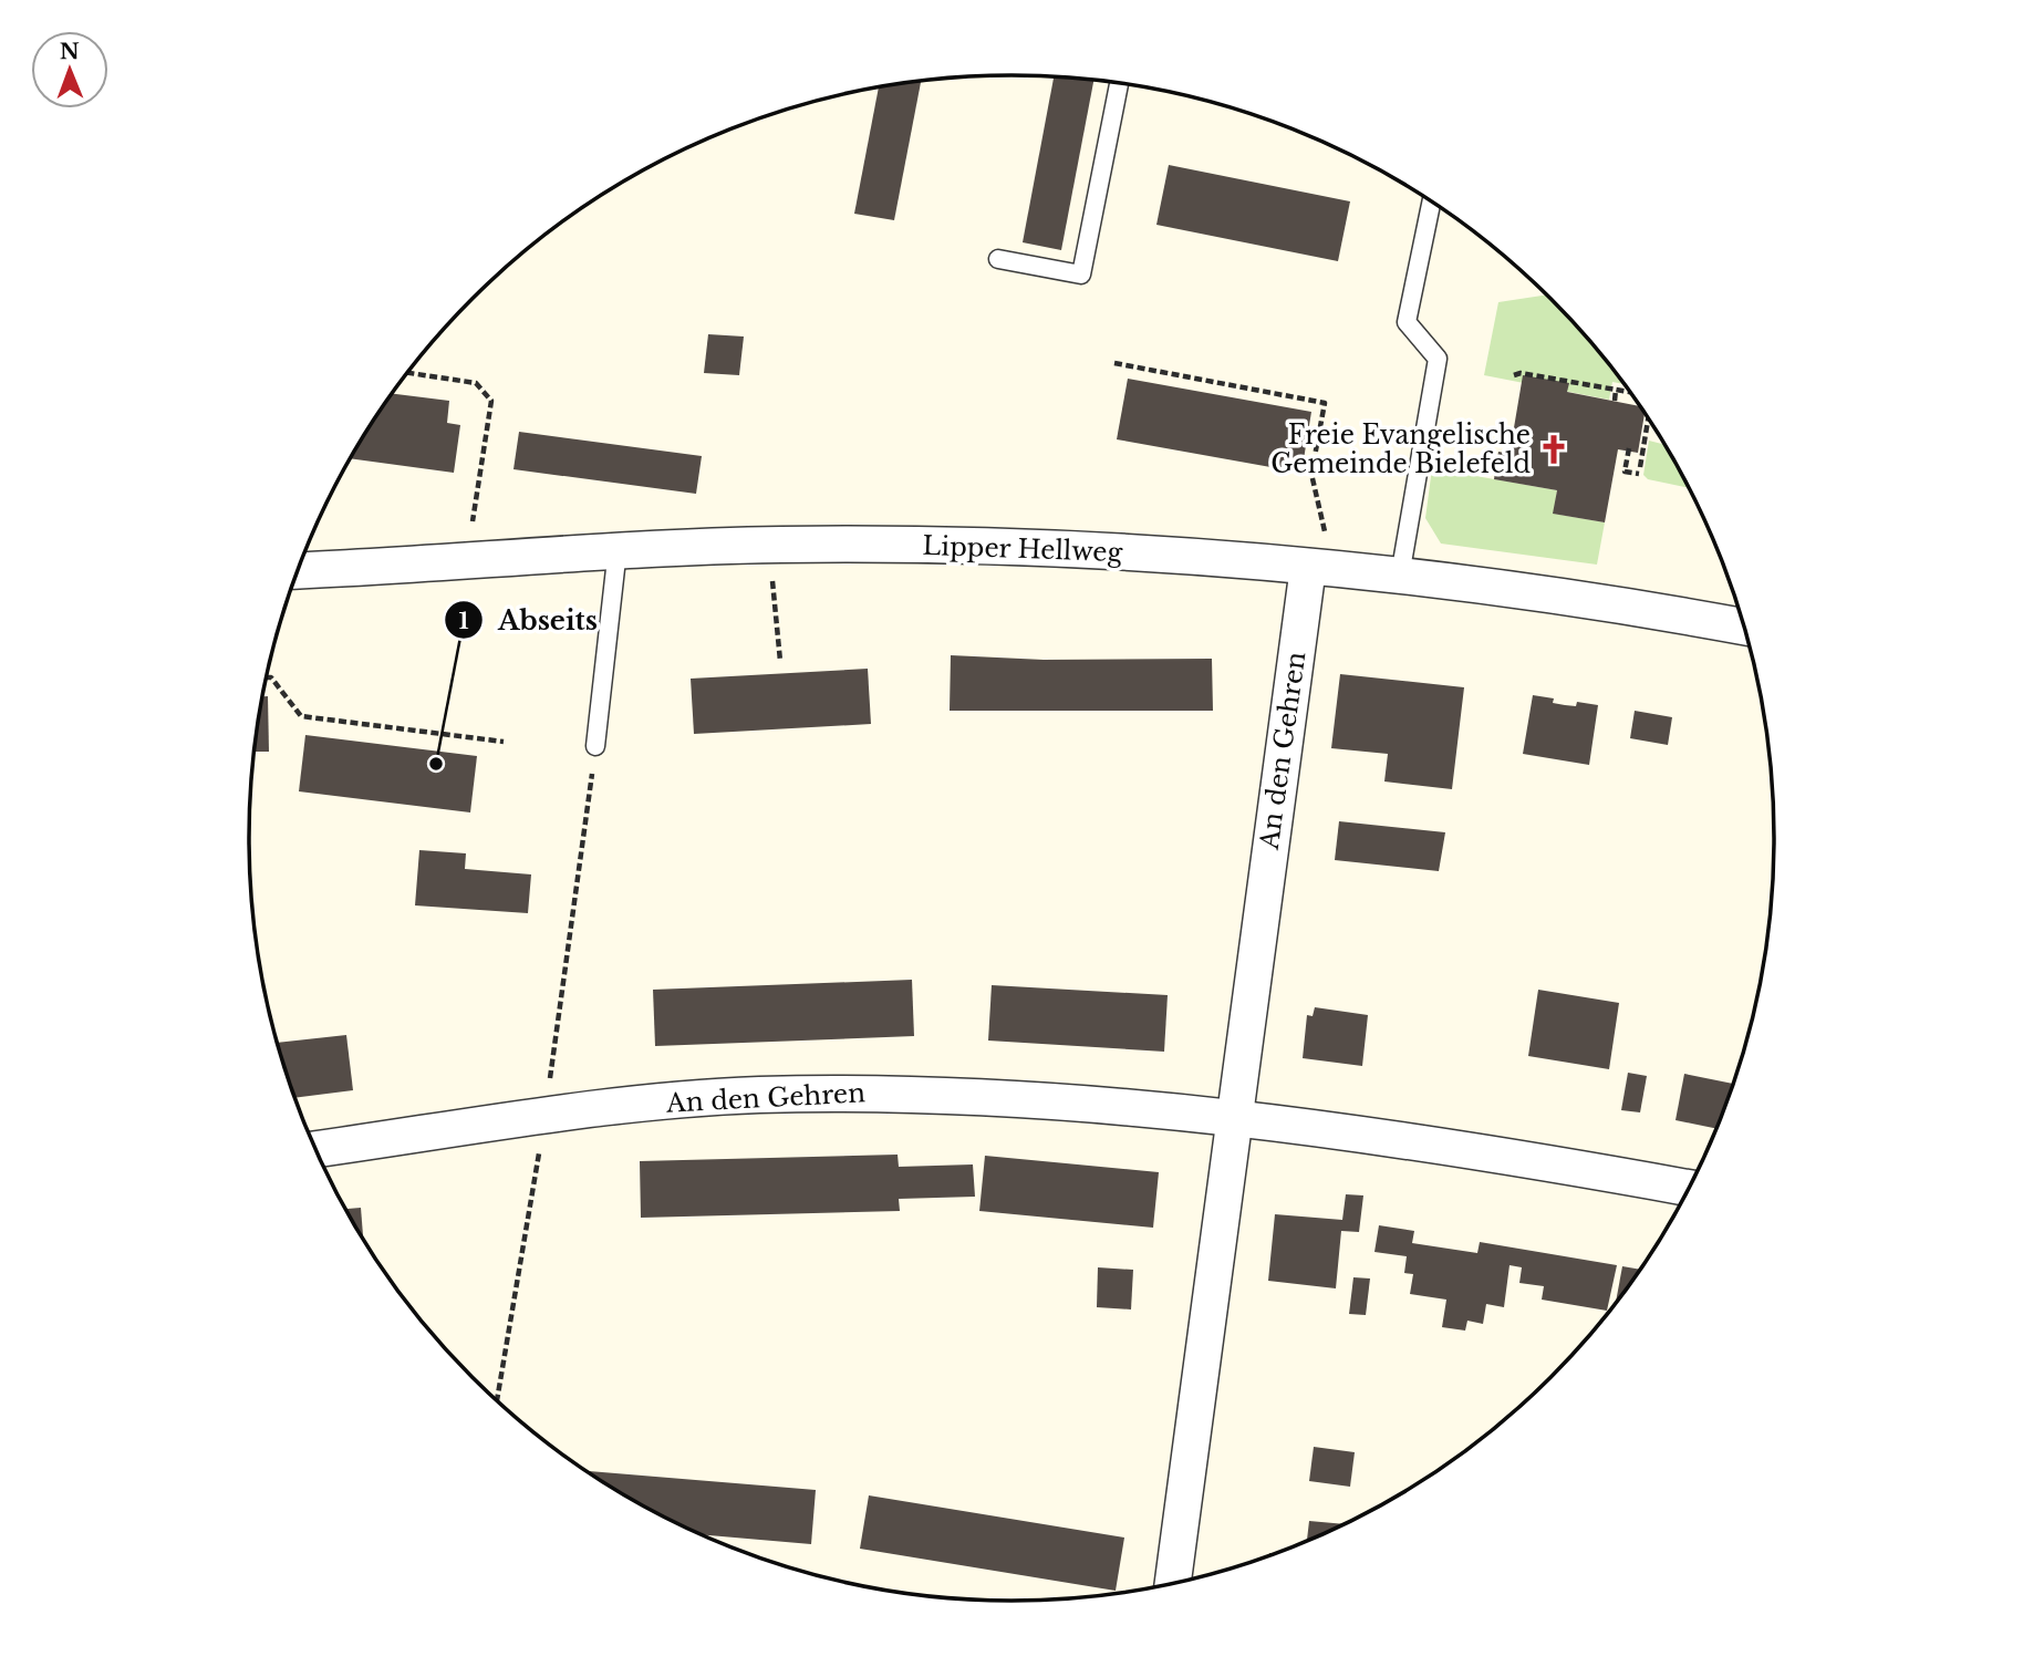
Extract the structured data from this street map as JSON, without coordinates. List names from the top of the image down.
{
  "streets": {
    "street": ["Lipper Hellweg", "An den Gehren"]
  },
  "crossings": [
    ["Lipper Hellweg", "An den Gehren"]
  ],
  "places": {
    "church": ["Freie Evangelische Gemeinde Bielefeld"],
    "other": ["Abseits"]
  },
  "north": "top"
}
